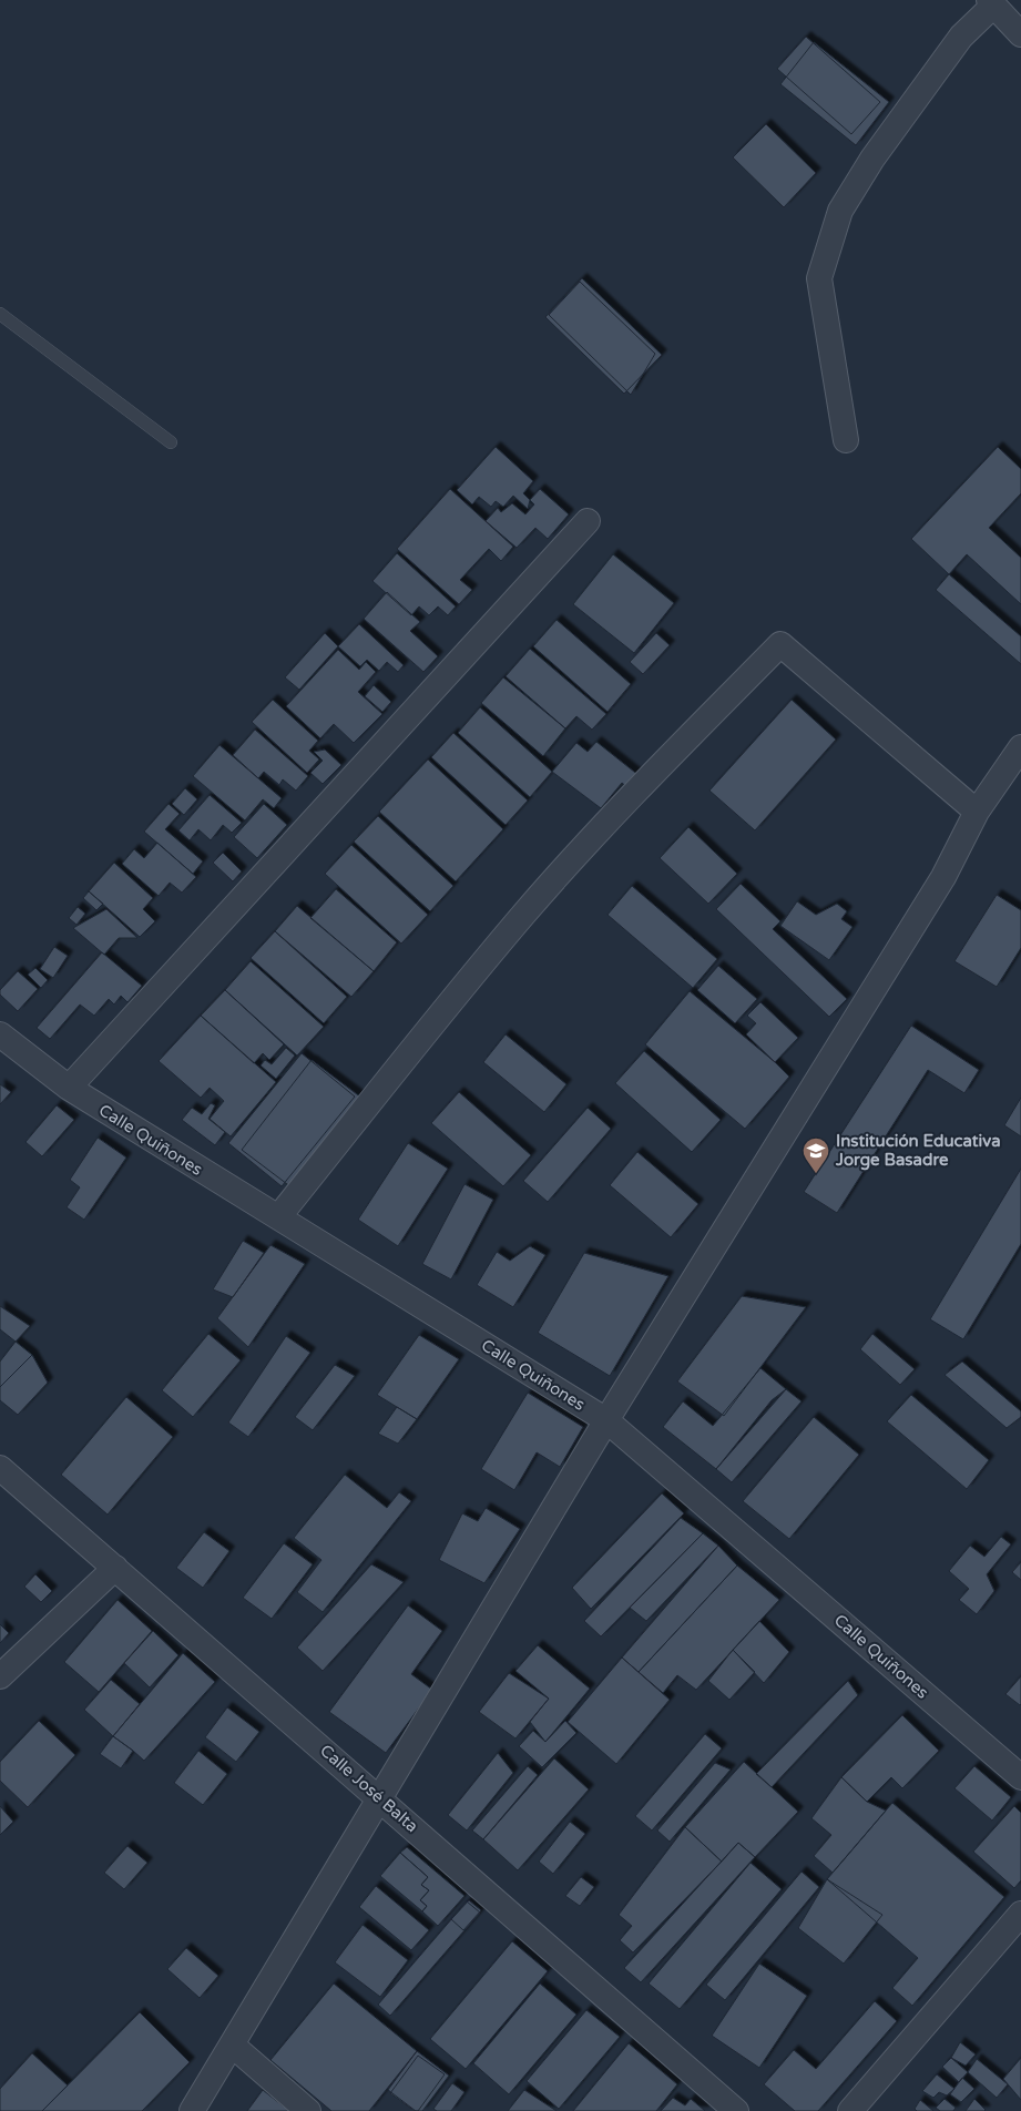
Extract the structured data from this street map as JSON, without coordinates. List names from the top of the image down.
{
  "streets": {
    "street": ["Calle Quiñones", "Calle José Balta"]
  },
  "places": {
    "school or university": ["Institución Educativa Jorge Basadre"]
  }
}
